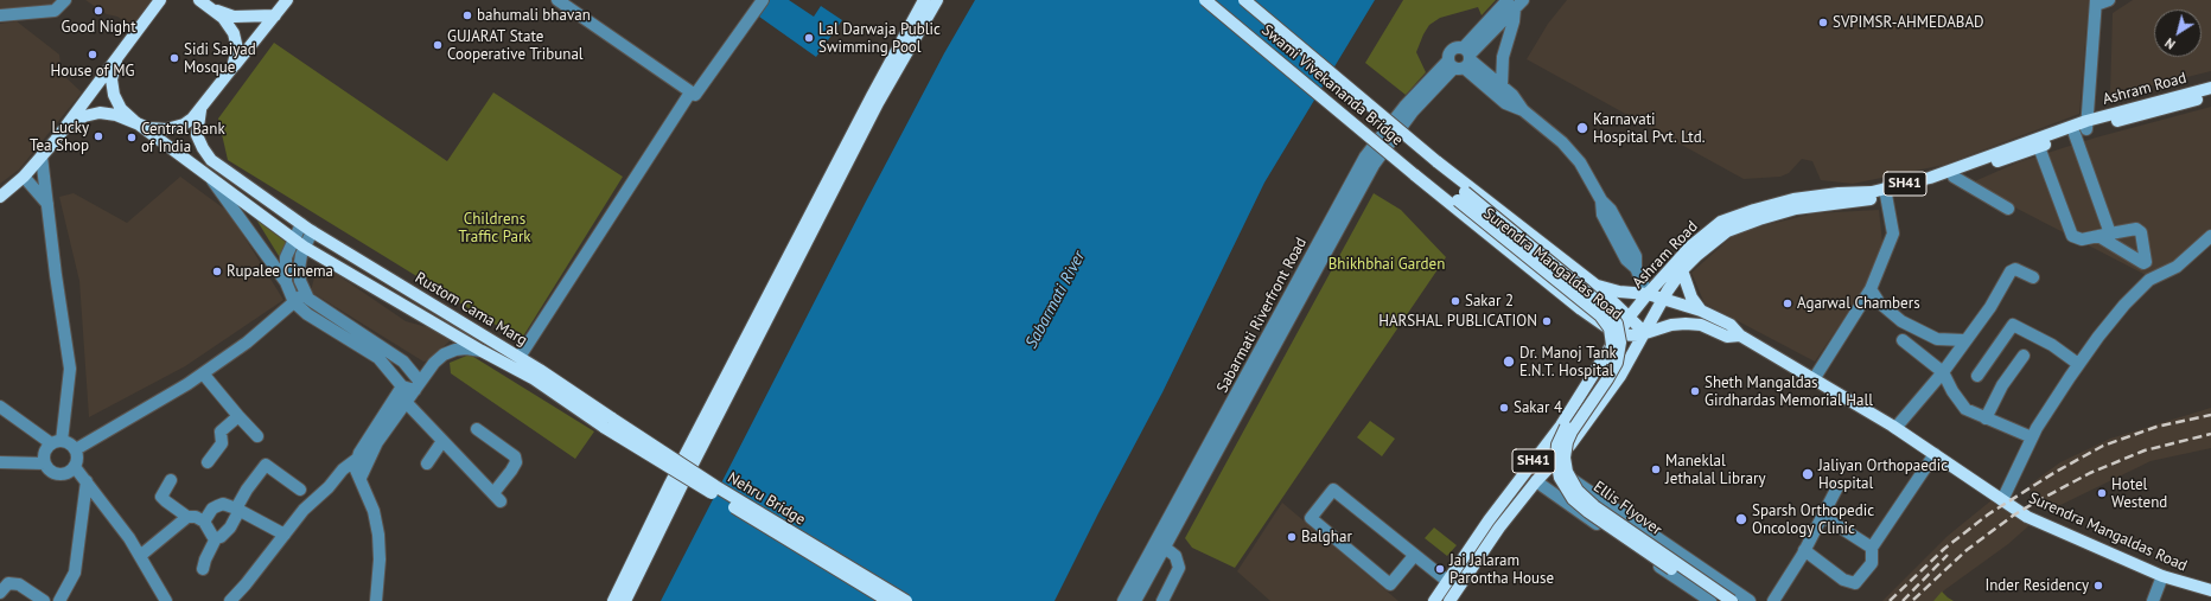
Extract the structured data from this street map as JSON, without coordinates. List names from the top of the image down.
{
  "streets": {
    "main road": [
      "Swami Vivekananda Bridge",
      "Ashram Road",
      "SH41",
      "Surendra Mangaldas Road",
      "Rustom Cama Marg",
      "Nehru Bridge",
      "Ellis Flyover"
    ],
    "street": ["Sabarmati Riverfront Road"]
  },
  "crossings": [
    ["Swami Vivekananda Bridge", "Surendra Mangaldas Road"],
    ["Swami Vivekananda Bridge", "Ellis Flyover"],
    ["Ashram Road", "Surendra Mangaldas Road"],
    ["Surendra Mangaldas Road", "Ellis Flyover"],
    ["Rustom Cama Marg", "Nehru Bridge"]
  ],
  "water": ["Sabarmati River"],
  "parks": ["Childrens Traffic Park", "Bhikhbhai Garden"],
  "places": [
    "Good Night",
    "bahumali bhavan",
    "SVPIMSR-AHMEDABAD",
    "Lal Darwaja Public Swimming Pool",
    "GUJARAT State Cooperative Tribunal",
    "House of MG",
    "Sidi Saiyad Mosque",
    "Karnavati Hospital Pvt. Ltd.",
    "Lucky Tea Shop",
    "Central Bank of India",
    "Rupalee Cinema",
    "Sakar 2",
    "Agarwal Chambers",
    "HARSHAL PUBLICATION",
    "Dr. Manoj Tank E.N.T. Hospital",
    "Sheth Mangaldas Girdhardas Memorial Hall",
    "Sakar 4",
    "Maneklal Jethalal Library",
    "Jaliyan Orthopaedic Hospital",
    "Hotel Westend",
    "Sparsh Orthopedic Oncology Clinic",
    "Balghar",
    "Jai Jalaram Parontha House",
    "Inder Residency"
  ],
  "north": "bottom left"
}
